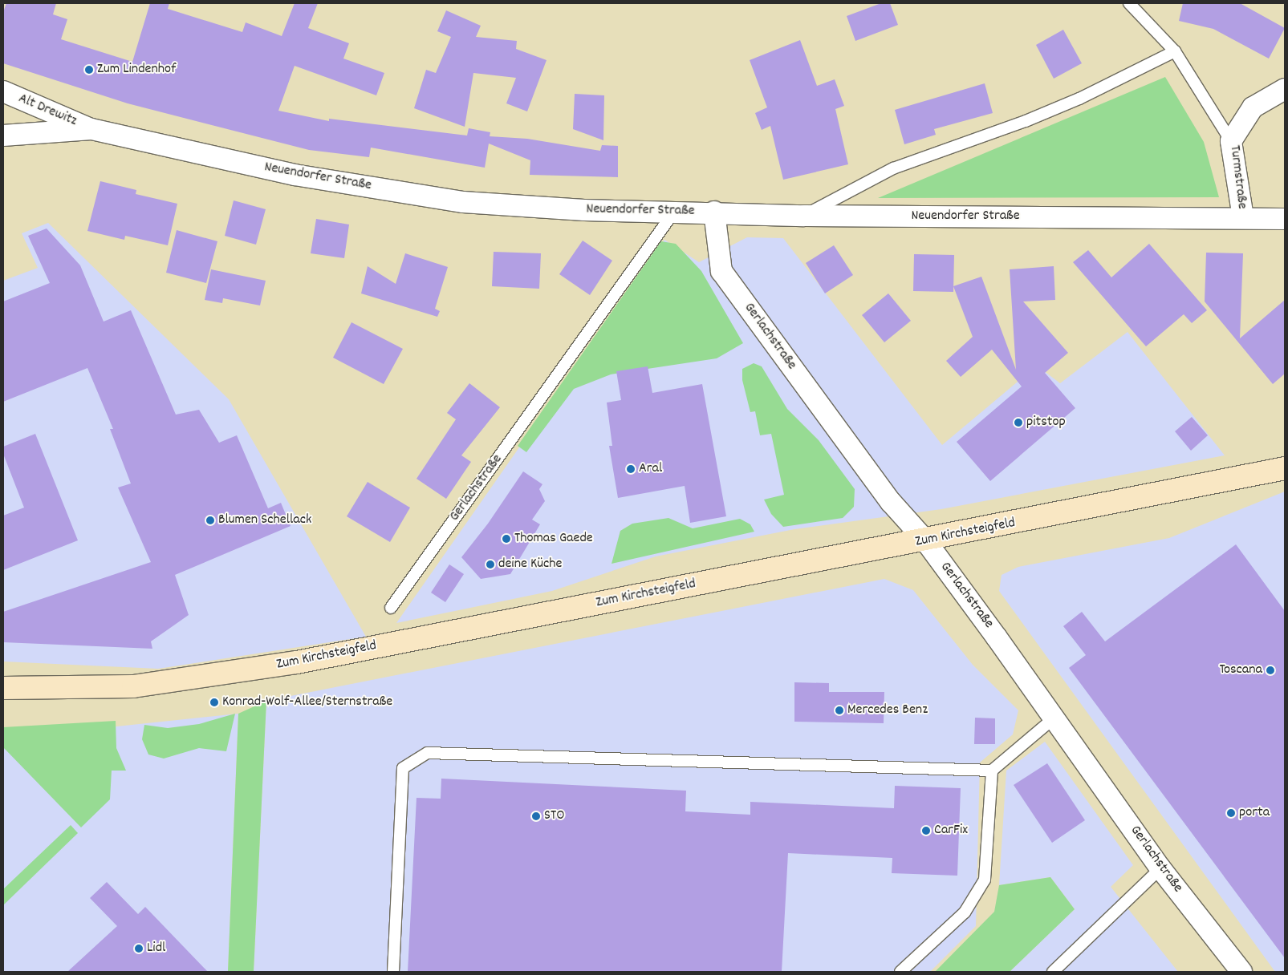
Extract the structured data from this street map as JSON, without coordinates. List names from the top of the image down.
{
  "streets": {
    "street": [
      "Alt Drewitz",
      "Neuendorfer Straße",
      "Turmstraße",
      "Gerlachstraße",
      "Zum Kirchsteigfeld"
    ]
  },
  "crossings": [
    ["Alt Drewitz", "Neuendorfer Straße"],
    ["Neuendorfer Straße", "Turmstraße"],
    ["Neuendorfer Straße", "Gerlachstraße"],
    ["Gerlachstraße", "Zum Kirchsteigfeld"]
  ],
  "places": [
    "Zum Lindenhof",
    "pitstop",
    "Aral",
    "Blumen Schellack",
    "Thomas Gaede",
    "deine Küche",
    "Toscana",
    "Konrad-Wolf-Allee/Sternstraße",
    "Mercedes Benz",
    "porta",
    "STO",
    "CarFix",
    "Lidl"
  ]
}
